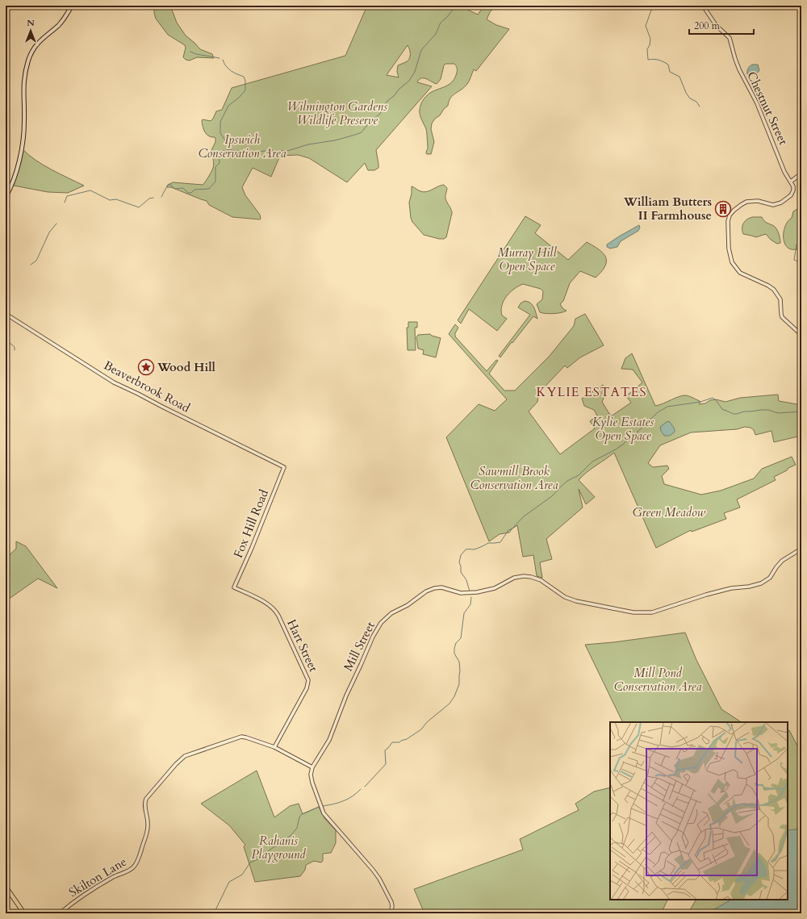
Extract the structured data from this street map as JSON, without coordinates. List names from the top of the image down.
{
  "streets": {
    "street": [
      "Chestnut Street",
      "Beaverbrook Road",
      "Fox Hill Road",
      "Hart Street",
      "Mill Street",
      "Skilton Lane"
    ]
  },
  "crossings": [
    ["Beaverbrook Road", "Fox Hill Road"],
    ["Fox Hill Road", "Hart Street"],
    ["Hart Street", "Skilton Lane"],
    ["Mill Street", "Skilton Lane"]
  ],
  "districts": ["KYLIE ESTATES"],
  "parks": [
    "Wilmington Gardens Wildlife Preserve",
    "Ipswich Conservation Area",
    "Murray Hill Open Space",
    "Kylie Estates Open Space",
    "Sawmill Brook Conservation Area",
    "Green Meadow",
    "Mill Pond Conservation Area",
    "Rahanis Playground"
  ],
  "places": {
    "building": ["William Butters II Farmhouse"],
    "place": ["Wood Hill"]
  },
  "scale_bar": "200 m",
  "north": "top"
}
